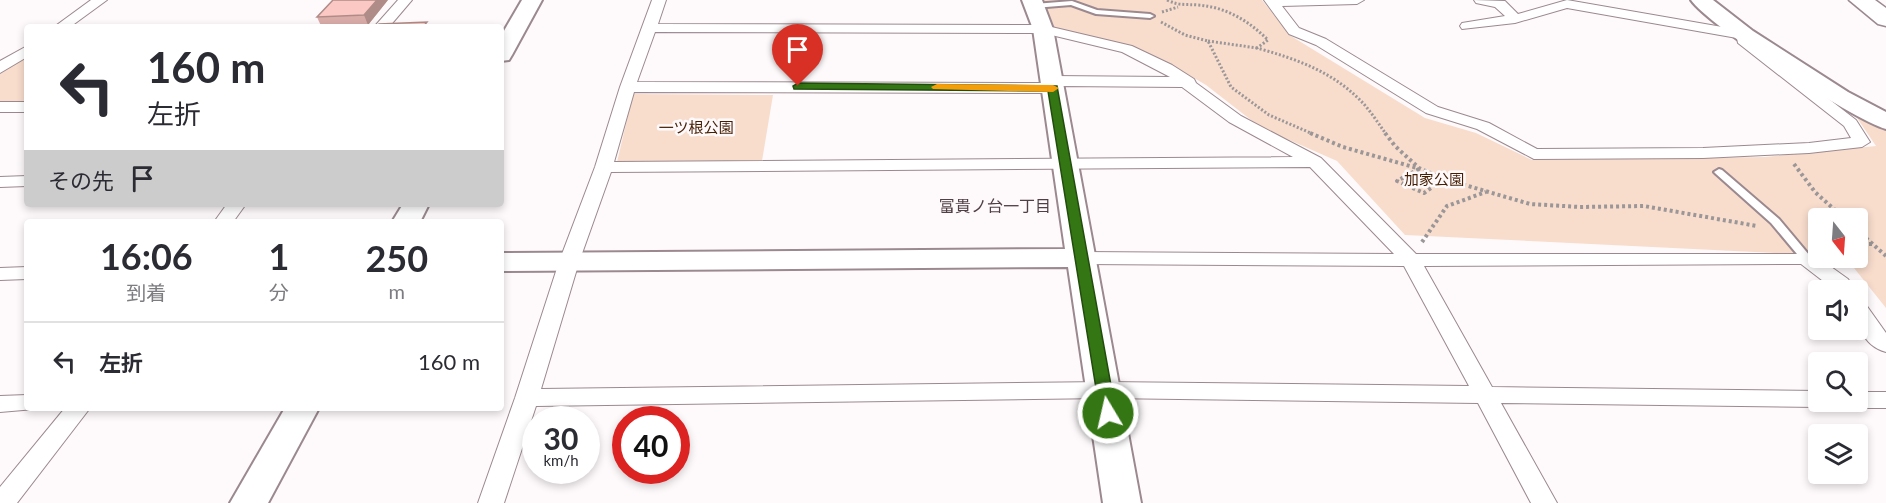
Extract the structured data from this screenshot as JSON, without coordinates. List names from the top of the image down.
{
  "districts": ["富貴ノ台一丁目"],
  "parks": ["一ツ根公園", "加家公園"],
  "north": "bottom",
  "page": {
    "turn": ["160 m", "左折"],
    "then": "その先",
    "eta": [
      "16:06",
      "到着",
      "1",
      "分",
      "250",
      "m"
    ],
    "list": [
      {
        "name": "左折",
        "value": "160 m"
      }
    ],
    "speed": "30 km/h",
    "limit": "40"
  }
}
